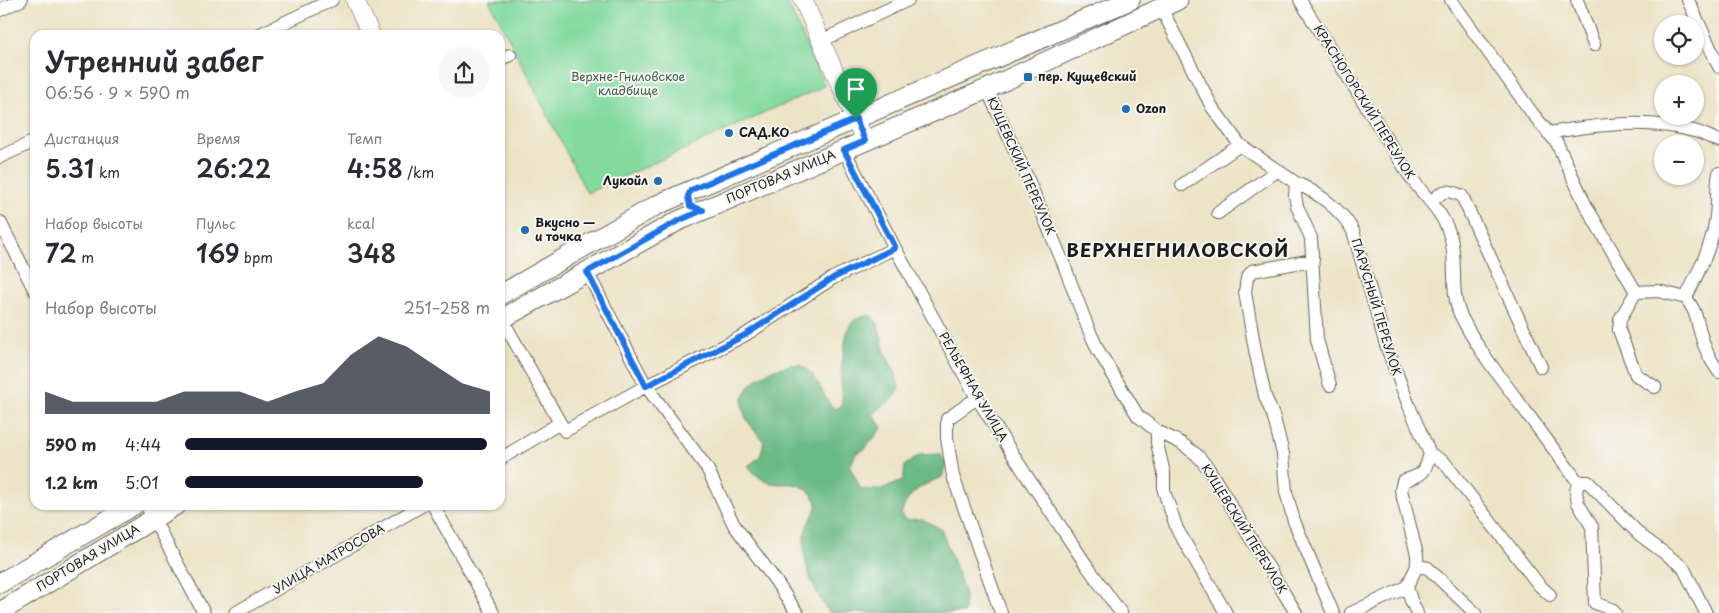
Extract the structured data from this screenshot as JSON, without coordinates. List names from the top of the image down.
{
  "streets": {
    "main road": ["ПОРТОВАЯ УЛИЦА"],
    "street": [
      "КРАСНОГОРСКИЙ ПЕРЕУЛОК",
      "КУЩЕВСКИЙ ПЕРЕУЛОК",
      "ПАРУСНЫЙ ПЕРЕУЛОК",
      "РЕЛЬЕФНАЯ УЛИЦА",
      "УЛИЦА МАТРОСОВА"
    ]
  },
  "crossings": [
    ["КУЩЕВСКИЙ ПЕРЕУЛОК", "ПОРТОВАЯ УЛИЦА"],
    ["ПОРТОВАЯ УЛИЦА", "ПАРУСНЫЙ ПЕРЕУЛОК"],
    ["ПОРТОВАЯ УЛИЦА", "РЕЛЬЕФНАЯ УЛИЦА"]
  ],
  "districts": ["ВЕРХНЕГНИЛОВСКОЙ"],
  "parks": ["Верхне-Гниловское кладбище"],
  "places": {
    "transit": ["пер. Кущевский"],
    "other": [
      "Ozon",
      "САД.КО",
      "Лукойл",
      "Вкусно — и точка"
    ]
  },
  "page": {
    "map_buttons": ["+", "−"],
    "heading": ["Утренний забег", "06:56 · 9 × 590 m"],
    "stats": [
      ["Дистанция", "5.31 km"],
      ["Время", "26:22"],
      ["Темп", "4:58 /km"],
      ["Набор высоты", "72 m"],
      ["Пульс", "169 bpm"],
      ["kcal", "348"]
    ],
    "chart": ["Набор высоты", "251–258 m"],
    "list": [
      {
        "name": "590 m",
        "note": "4:44"
      },
      {
        "name": "1.2 km",
        "note": "5:01"
      }
    ]
  }
}
